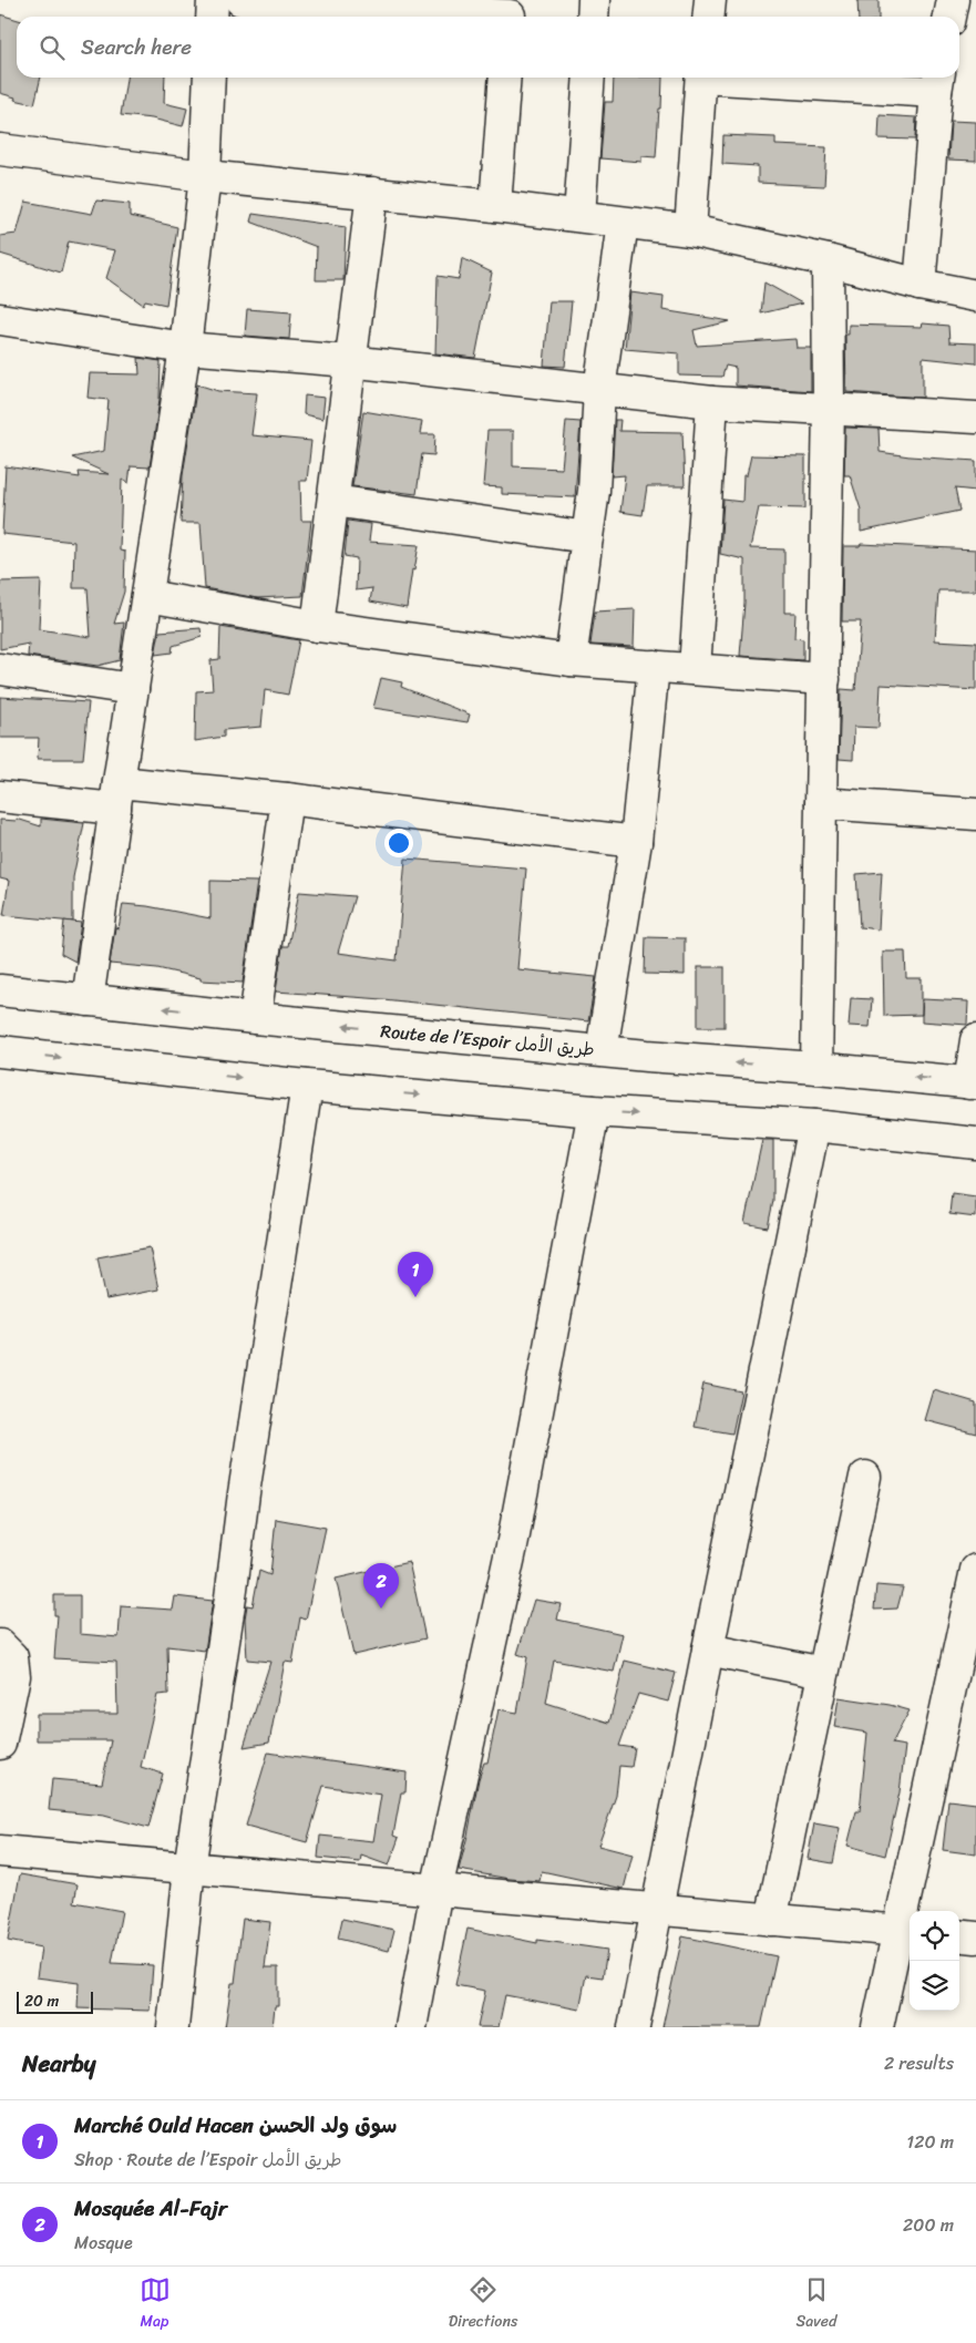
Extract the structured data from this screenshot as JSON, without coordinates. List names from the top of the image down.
{
  "streets": {
    "main road": ["Route de l’Espoir طريق الأمل"]
  },
  "scale_bar": "20 m",
  "page": {
    "search": "Search here",
    "pins": ["1", "2"],
    "scale": "20 m",
    "heading": ["Nearby", "2 results"],
    "list": [
      {
        "mark": "1",
        "name": "Marché Ould Hacen سوق ولد الحسن",
        "note": "Shop · Route de l’Espoir طريق الأمل",
        "value": "120 m"
      },
      {
        "mark": "2",
        "name": "Mosquée Al-Fajr",
        "note": "Mosque",
        "value": "200 m"
      }
    ],
    "nav": ["Map", "Directions", "Saved"]
  }
}
